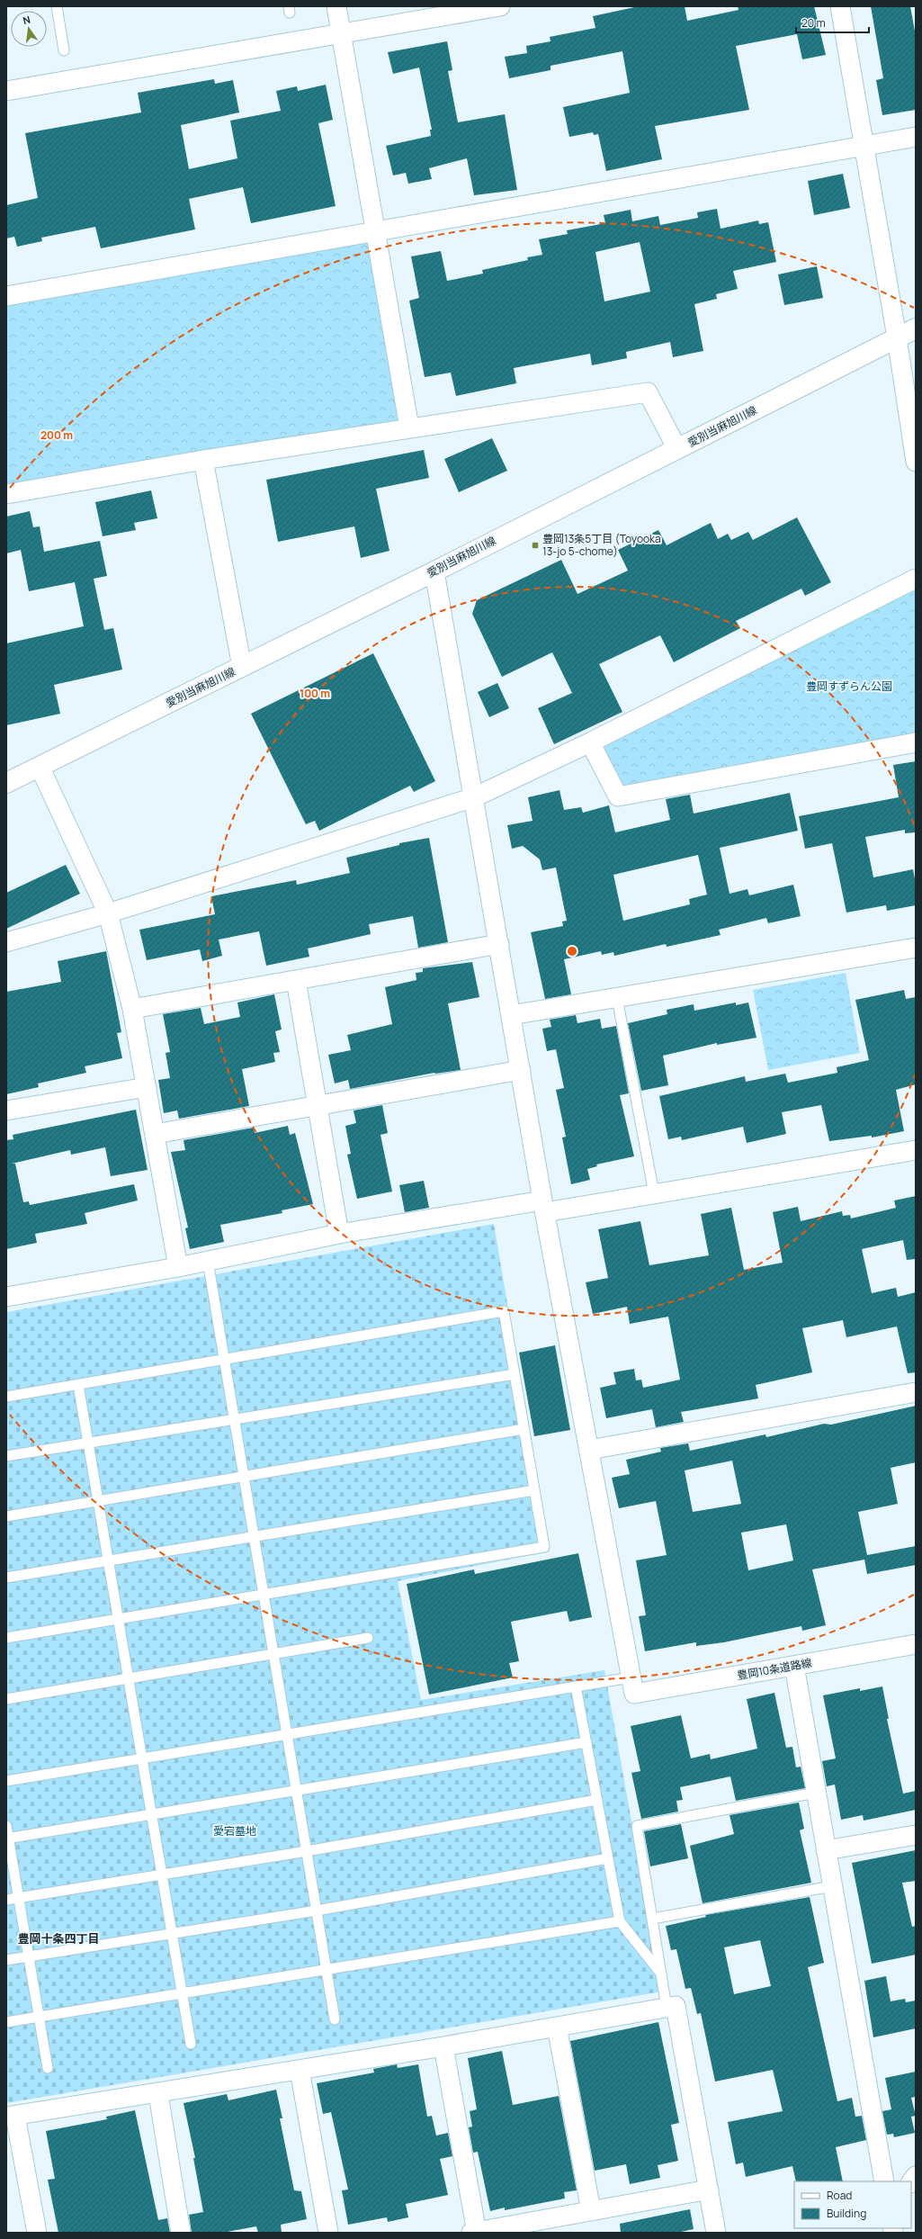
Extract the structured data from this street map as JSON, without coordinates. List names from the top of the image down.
{
  "streets": {
    "main road": ["愛別当麻旭川線"],
    "street": ["豊岡10条道路線"]
  },
  "districts": ["豊岡十条四丁目"],
  "parks": ["豊岡すずらん公園", "愛宕墓地"],
  "places": {
    "transit": ["豊岡13条5丁目 (Toyooka 13-jo 5-chome)"]
  },
  "legend": ["Road", "Building"],
  "scale_bar": "20 m",
  "north": "top",
  "rings": ["200 m", "100 m"]
}
